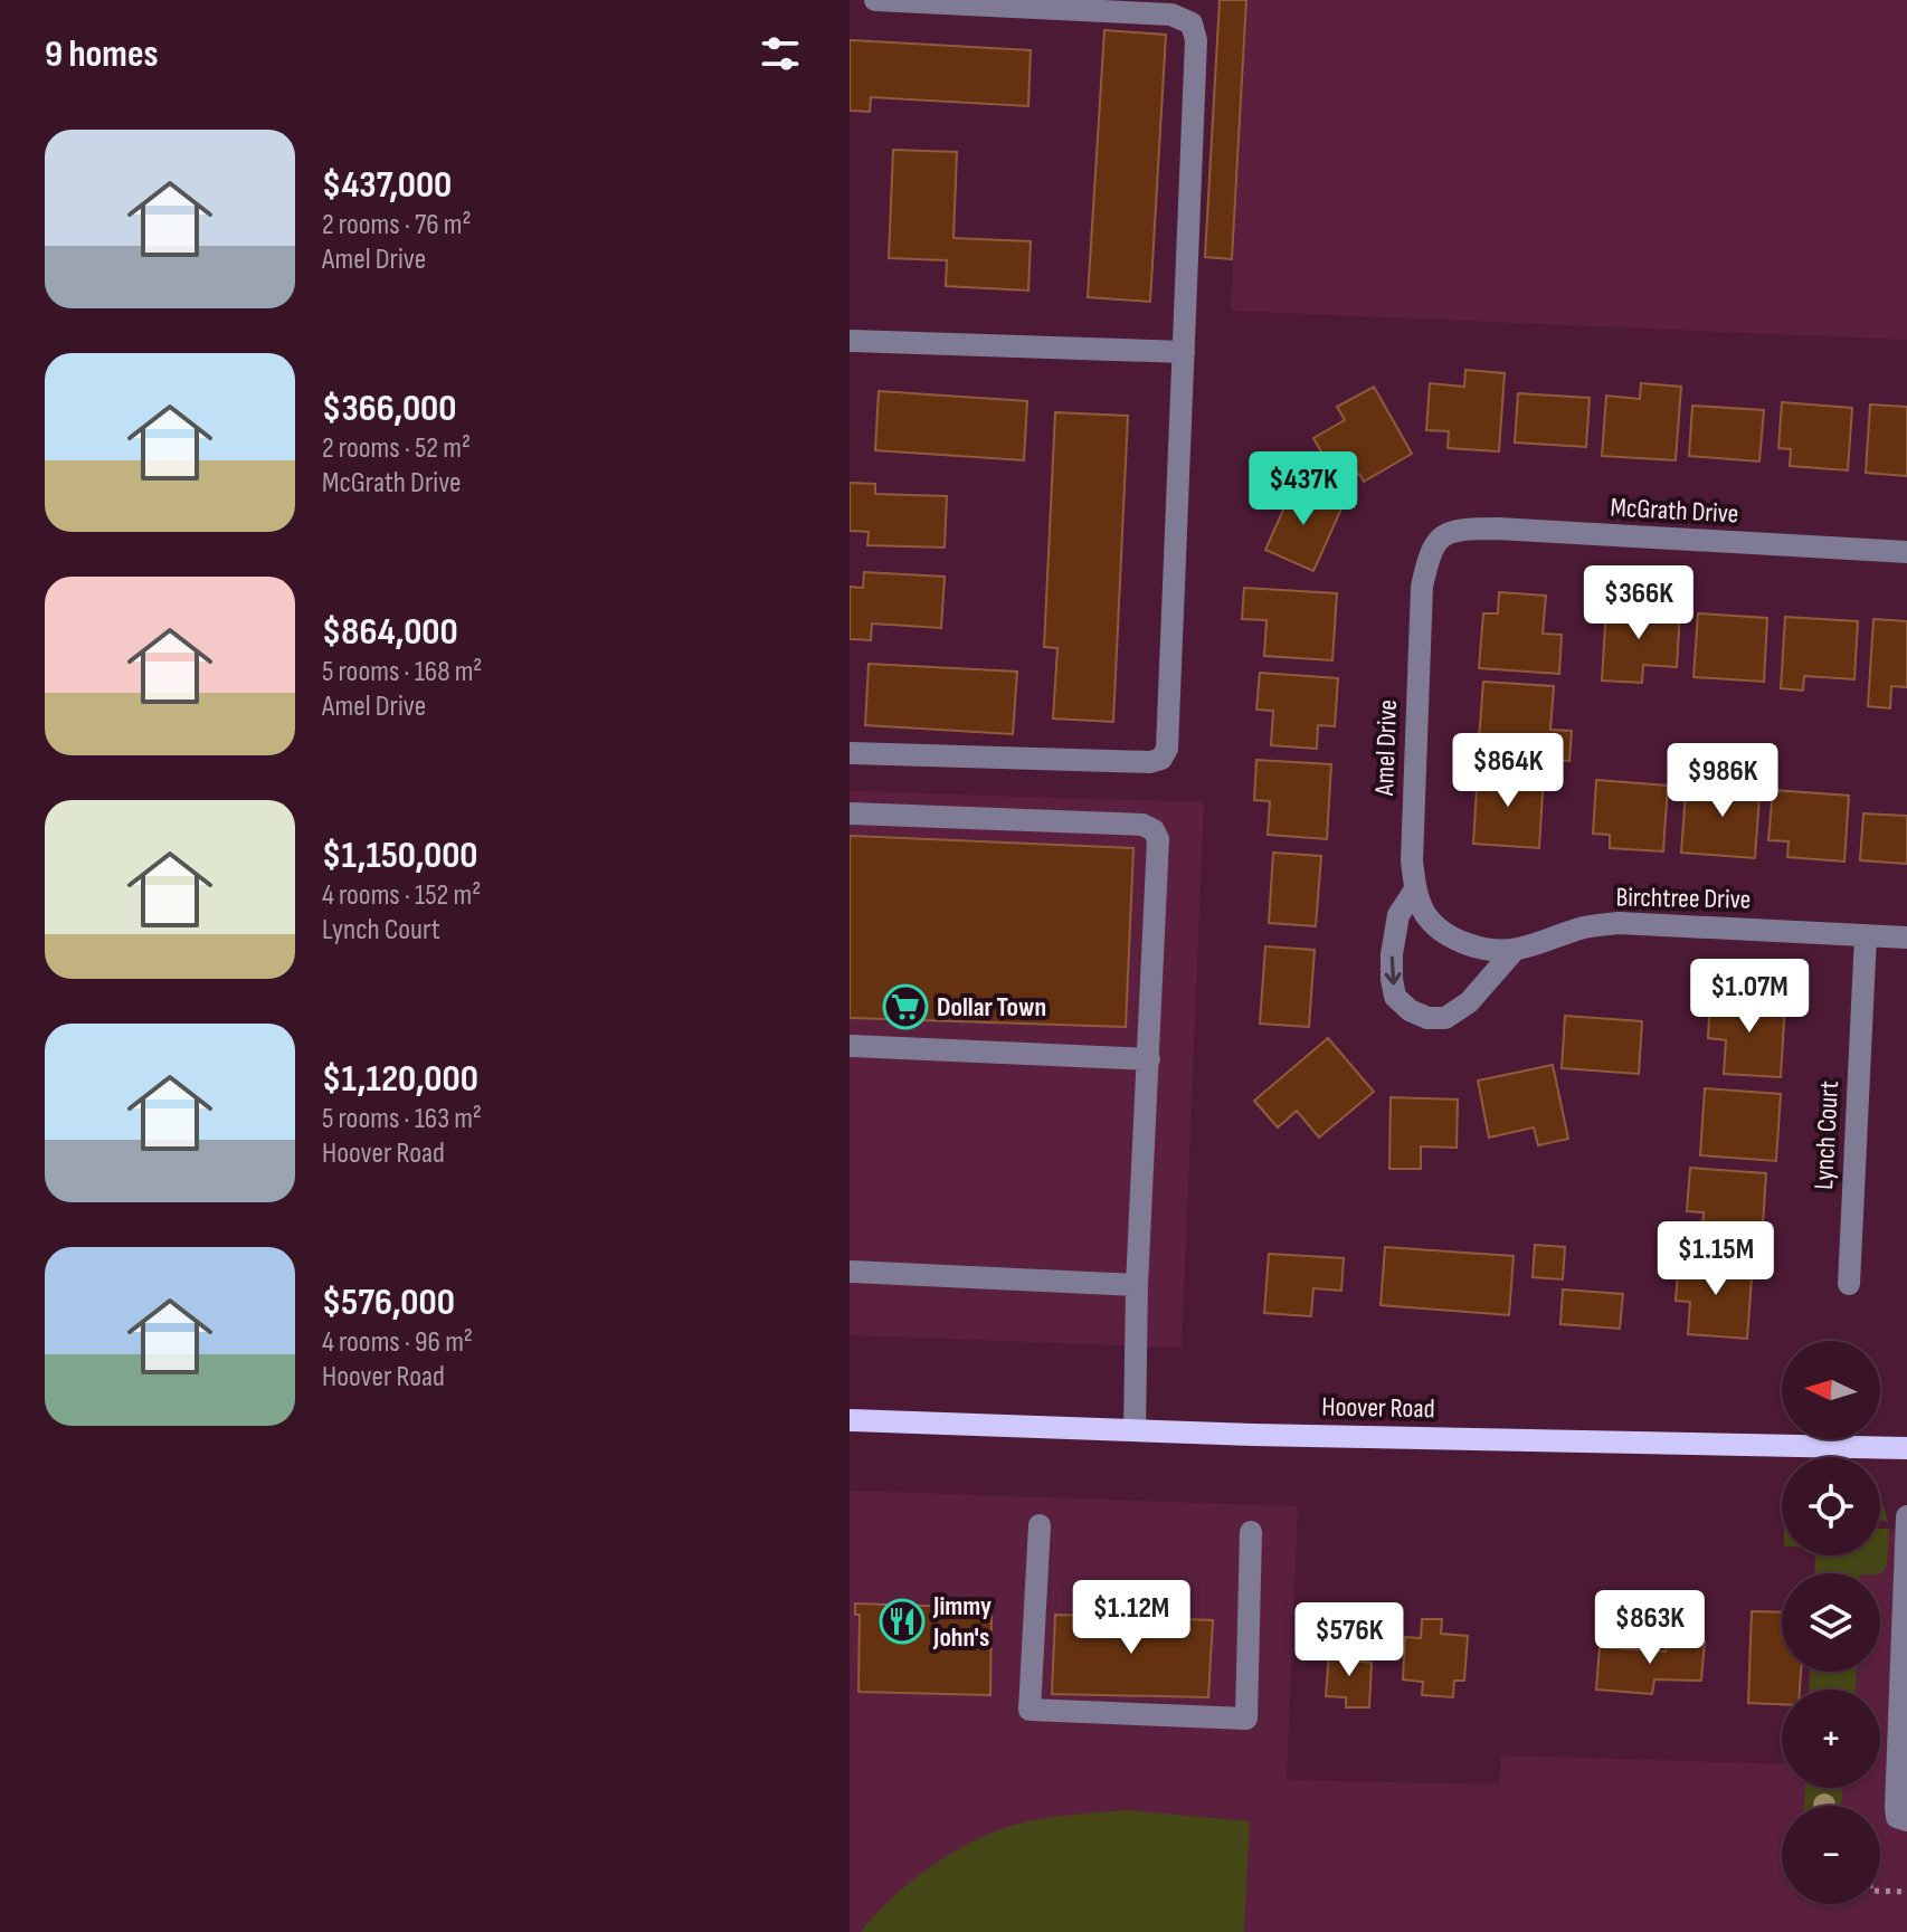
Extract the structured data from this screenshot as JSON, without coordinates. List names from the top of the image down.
{
  "streets": {
    "main road": ["Hoover Road"],
    "street": [
      "McGrath Drive",
      "Amel Drive",
      "Birchtree Drive",
      "Lynch Court"
    ]
  },
  "crossings": [
    ["McGrath Drive", "Amel Drive"],
    ["Amel Drive", "Birchtree Drive"],
    ["Birchtree Drive", "Lynch Court"]
  ],
  "places": {
    "supermarket": ["Dollar Town"],
    "restaurant": ["Jimmy John's"]
  },
  "north": "left",
  "page": {
    "heading": "9 homes",
    "list": [
      {
        "name": "$437,000",
        "note": "2 rooms · 76 m² · Amel Drive"
      },
      {
        "name": "$366,000",
        "note": "2 rooms · 52 m² · McGrath Drive"
      },
      {
        "name": "$864,000",
        "note": "5 rooms · 168 m² · Amel Drive"
      },
      {
        "name": "$1,150,000",
        "note": "4 rooms · 152 m² · Lynch Court"
      },
      {
        "name": "$1,120,000",
        "note": "5 rooms · 163 m² · Hoover Road"
      },
      {
        "name": "$576,000",
        "note": "4 rooms · 96 m² · Hoover Road"
      }
    ],
    "price": [
      "$437K",
      "$366K",
      "$864K",
      "$986K",
      "$1.07M",
      "$1.15M",
      "$1.12M",
      "$863K",
      "$576K"
    ],
    "map_buttons": ["+", "−"]
  }
}
